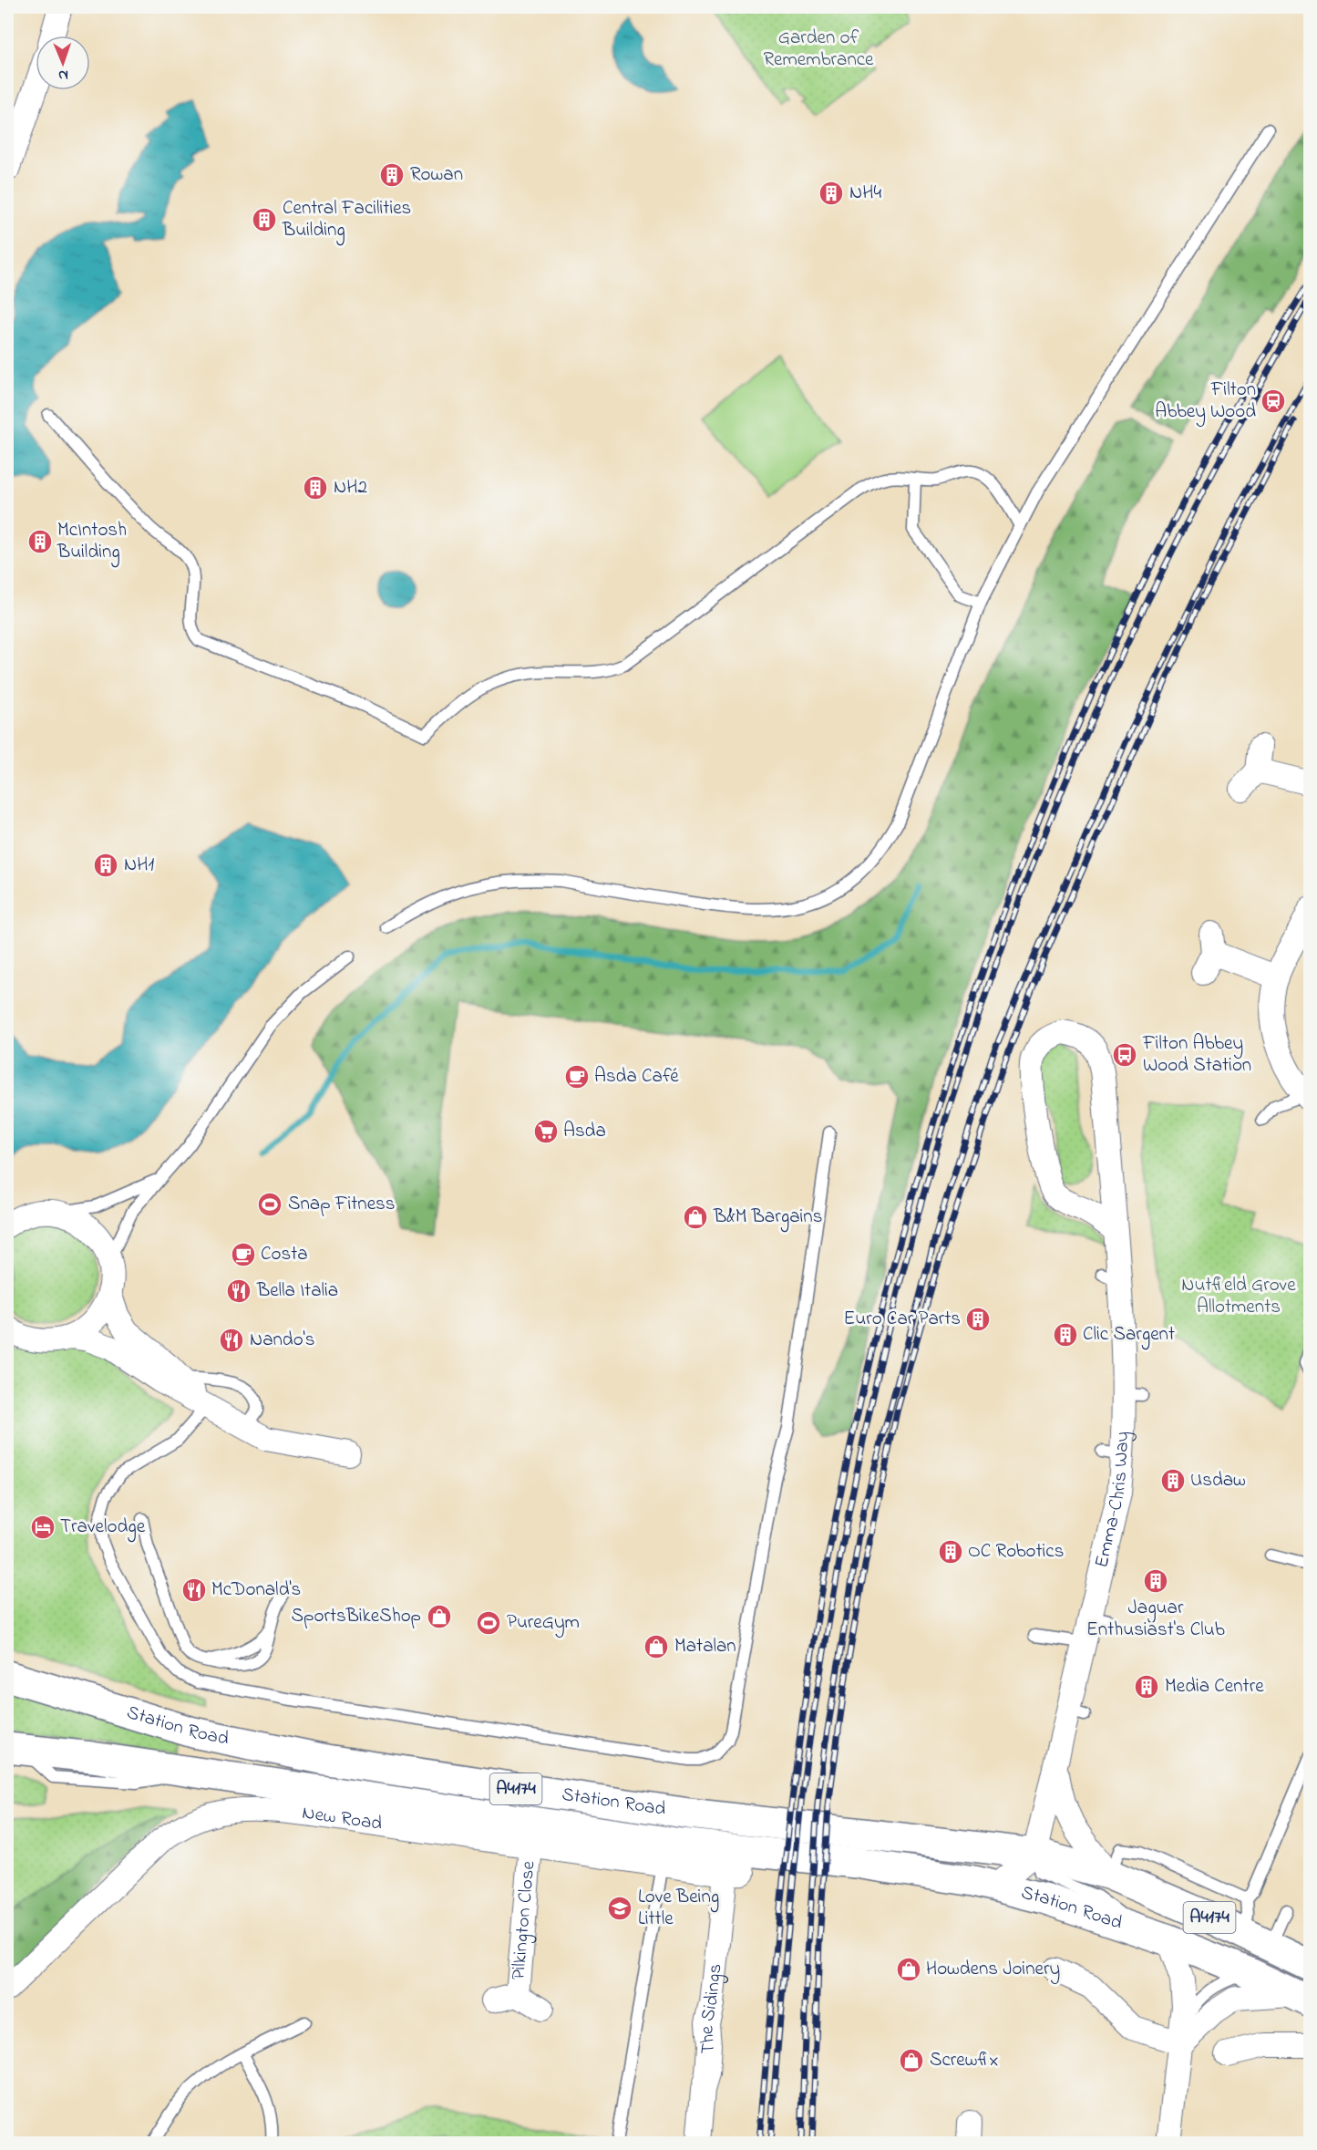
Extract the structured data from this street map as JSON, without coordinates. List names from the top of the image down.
{
  "streets": {
    "main road": ["Station Road", "A4174"],
    "street": [
      "Emma-Chris Way",
      "New Road",
      "Pilkington Close",
      "The Sidings"
    ]
  },
  "crossings": [
    ["Emma-Chris Way", "Station Road"],
    ["New Road", "Pilkington Close"],
    ["New Road", "The Sidings"]
  ],
  "parks": ["Garden of Remembrance", "Nutfield Grove Allotments"],
  "places": {
    "building": [
      "Rowan",
      "NH4",
      "Central Facilities Building",
      "NH2",
      "McIntosh Building",
      "NH1",
      "Euro Car Parts",
      "Clic Sargent",
      "Usdaw",
      "OC Robotics",
      "Jaguar Enthusiast's Club",
      "Media Centre"
    ],
    "station": ["Filton Abbey Wood"],
    "bus stop": ["Filton Abbey Wood Station"],
    "cafe": ["Asda Café", "Costa"],
    "supermarket": ["Asda"],
    "sports": ["Snap Fitness", "PureGym"],
    "shop": [
      "B&M Bargains",
      "SportsBikeShop",
      "Matalan",
      "Howdens Joinery",
      "Screwfix"
    ],
    "restaurant": ["Bella Italia", "Nando's", "McDonald's"],
    "hotel": ["Travelodge"],
    "school or university": ["Love Being Little"]
  },
  "north": "bottom"
}
